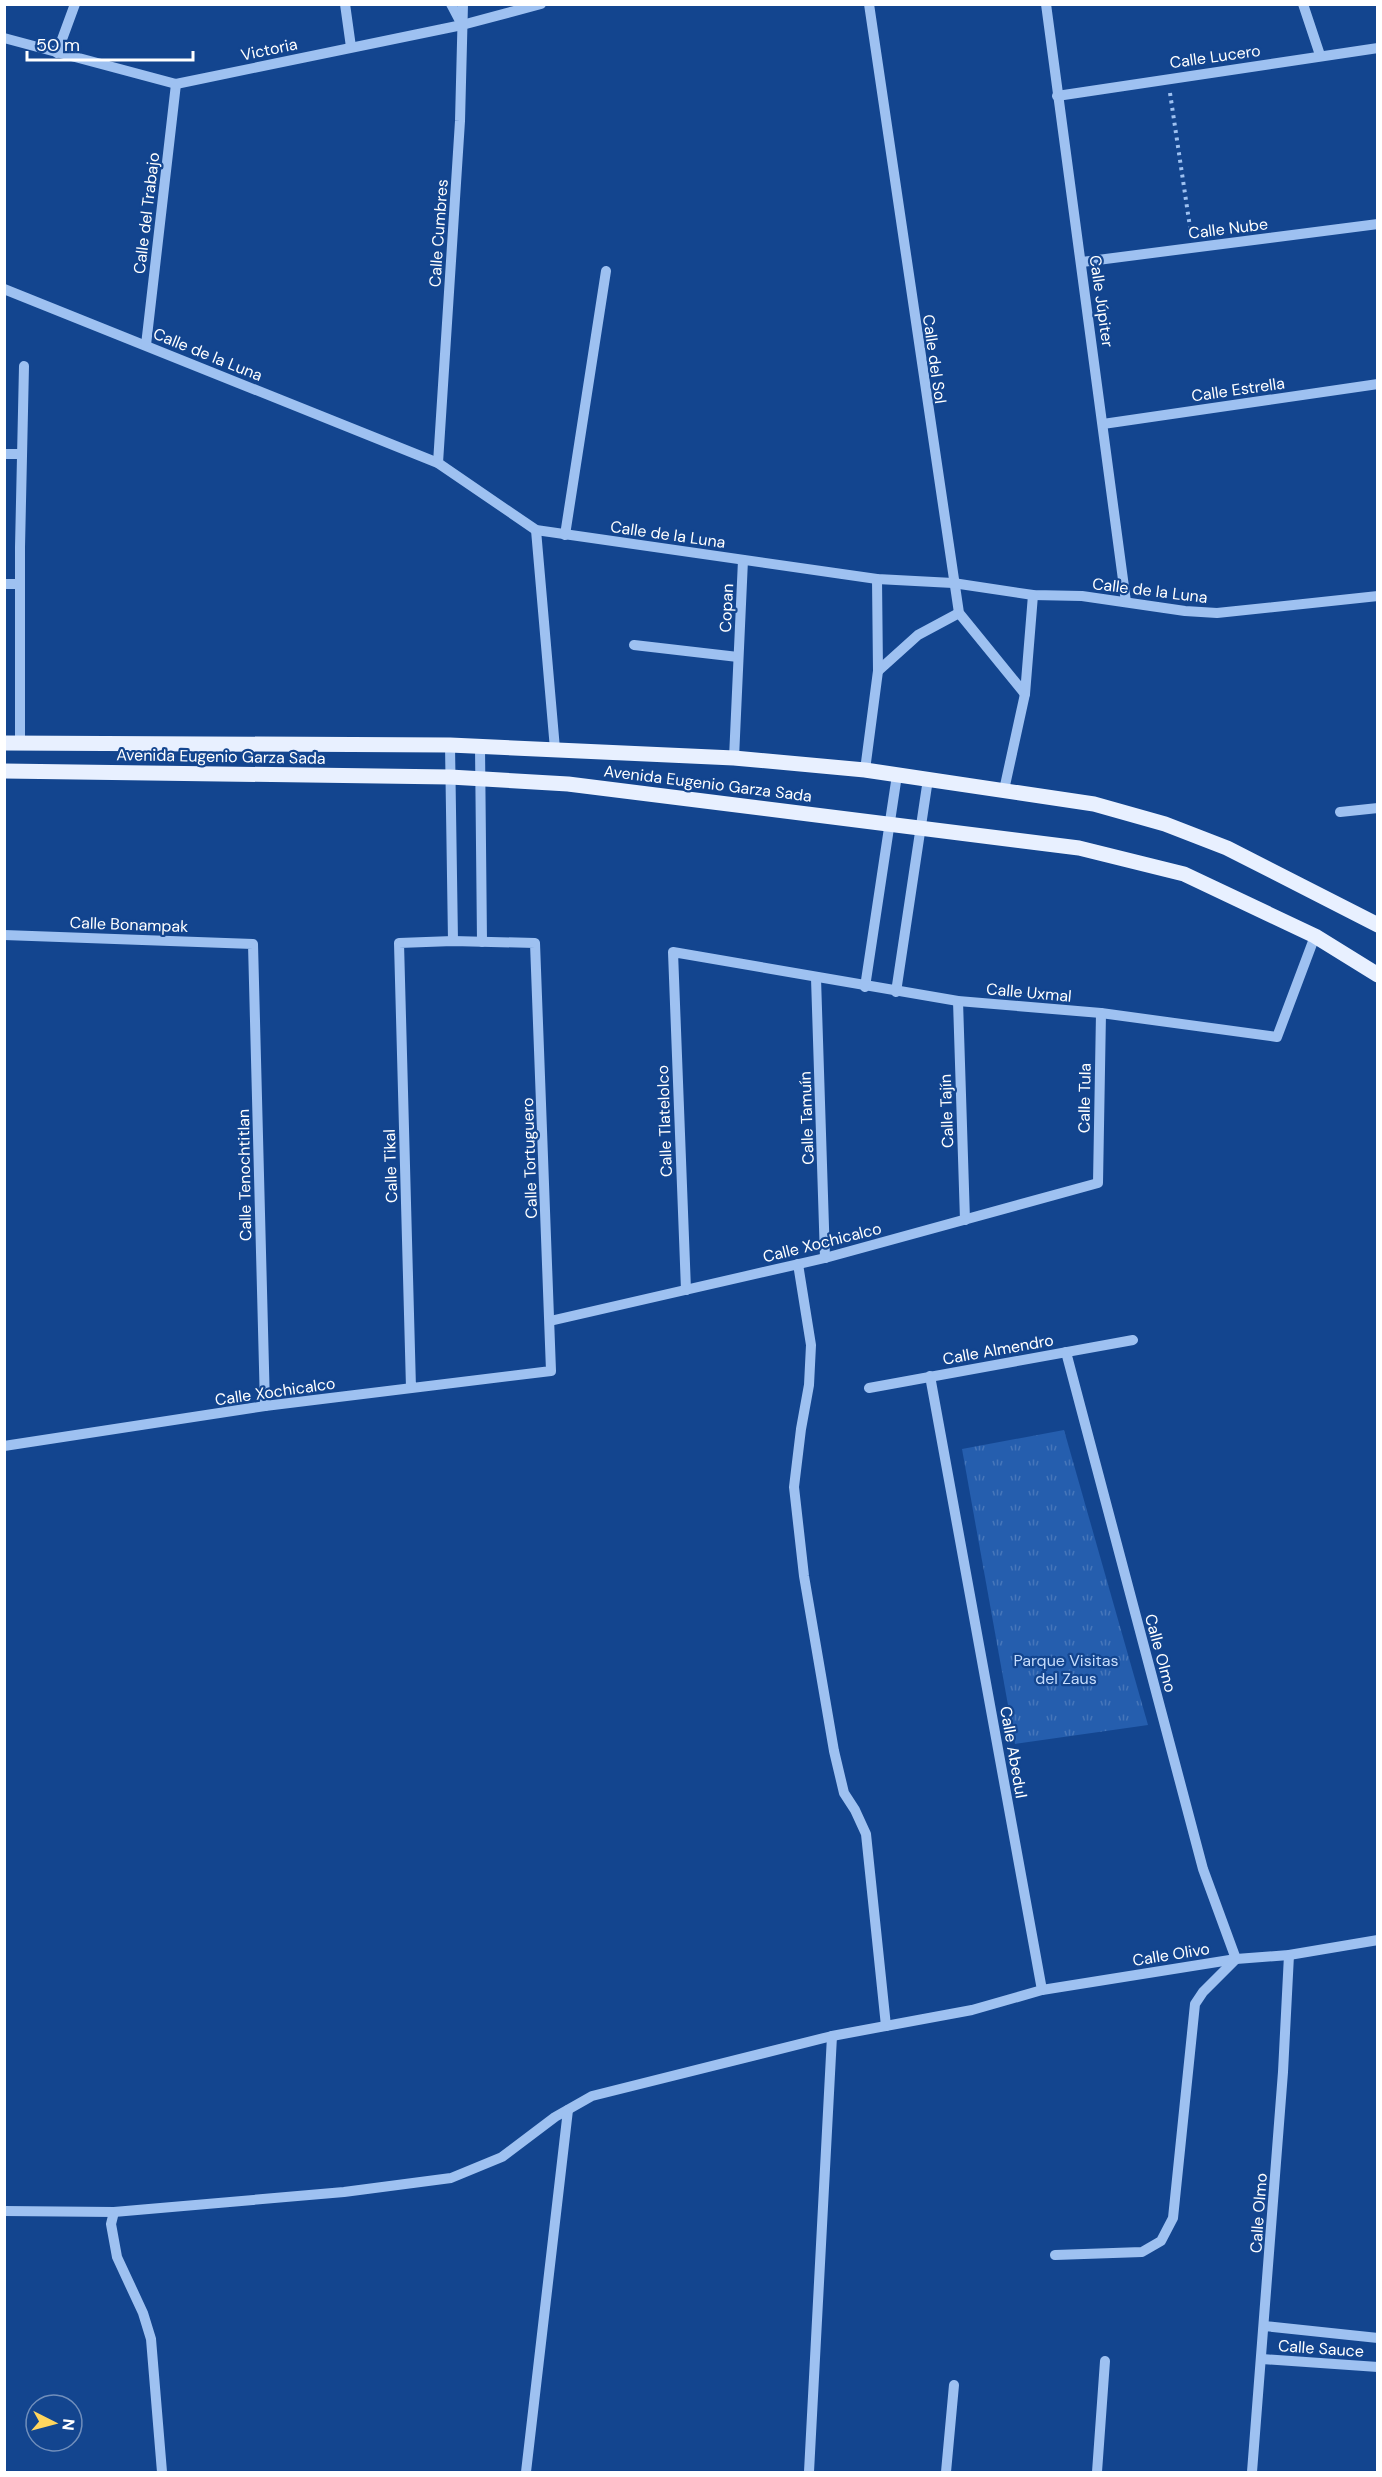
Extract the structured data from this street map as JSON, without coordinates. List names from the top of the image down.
{
  "streets": {
    "main road": ["Avenida Eugenio Garza Sada"],
    "street": [
      "Victoria",
      "Calle Lucero",
      "Calle del Trabajo",
      "Calle Nube",
      "Calle Cumbres",
      "Calle Júpiter",
      "Calle de la Luna",
      "Calle del Sol",
      "Calle Estrella",
      "Copan",
      "Calle Bonampak",
      "Calle Uxmal",
      "Calle Tula",
      "Calle Tajín",
      "Calle Tamuín",
      "Calle Tlatelolco",
      "Calle Tortuguero",
      "Calle Tikal",
      "Calle Tenochtitlan",
      "Calle Xochicalco",
      "Calle Almendro",
      "Calle Olmo",
      "Calle Abedul",
      "Calle Olivo",
      "Calle Sauce"
    ]
  },
  "crossings": [
    ["Victoria", "Calle del Trabajo"],
    ["Victoria", "Calle Cumbres"],
    ["Calle Lucero", "Calle Júpiter"],
    ["Calle del Trabajo", "Calle de la Luna"],
    ["Calle Nube", "Calle Júpiter"],
    ["Calle Cumbres", "Calle de la Luna"],
    ["Calle Júpiter", "Calle de la Luna"],
    ["Calle Júpiter", "Calle Estrella"],
    ["Calle de la Luna", "Calle del Sol"],
    ["Calle de la Luna", "Copan"],
    ["Copan", "Avenida Eugenio Garza Sada"],
    ["Avenida Eugenio Garza Sada", "Calle Uxmal"],
    ["Calle Bonampak", "Calle Tenochtitlan"],
    ["Calle Uxmal", "Calle Tula"],
    ["Calle Uxmal", "Calle Tajín"],
    ["Calle Uxmal", "Calle Tamuín"],
    ["Calle Uxmal", "Calle Tlatelolco"],
    ["Calle Tula", "Calle Xochicalco"],
    ["Calle Tajín", "Calle Xochicalco"],
    ["Calle Tamuín", "Calle Xochicalco"],
    ["Calle Tlatelolco", "Calle Xochicalco"],
    ["Calle Tortuguero", "Calle Xochicalco"],
    ["Calle Tikal", "Calle Xochicalco"],
    ["Calle Tenochtitlan", "Calle Xochicalco"],
    ["Calle Almendro", "Calle Olmo"],
    ["Calle Almendro", "Calle Abedul"],
    ["Calle Olmo", "Calle Olivo"],
    ["Calle Olmo", "Calle Sauce"],
    ["Calle Abedul", "Calle Olivo"]
  ],
  "parks": ["Parque Visitas del Zaus"],
  "scale_bar": "50 m",
  "north": "right"
}
